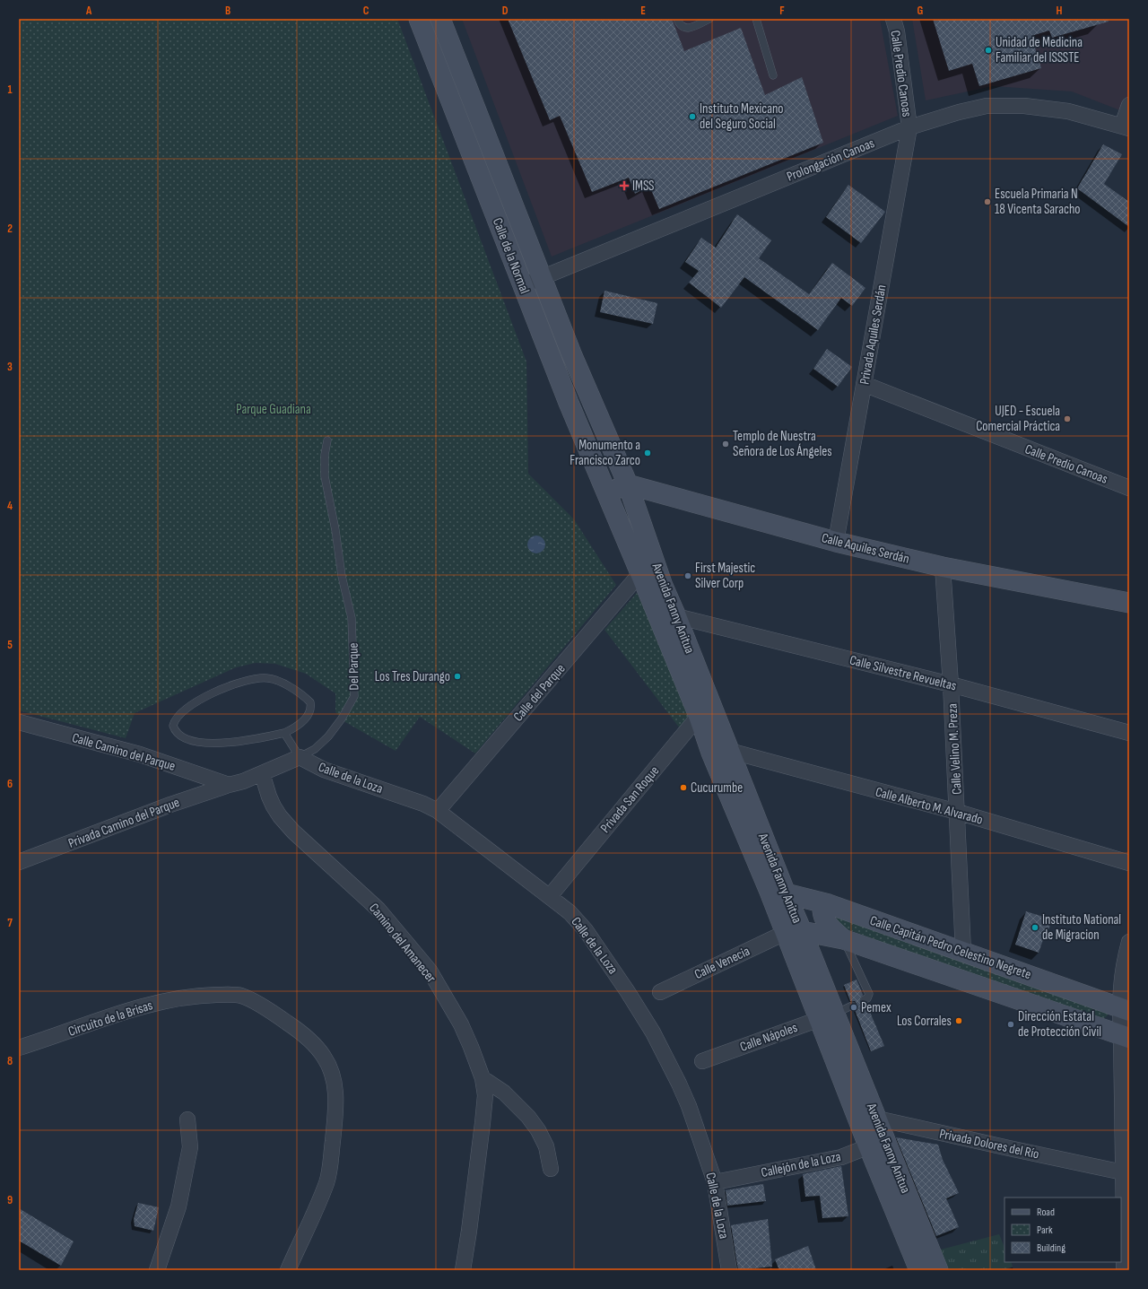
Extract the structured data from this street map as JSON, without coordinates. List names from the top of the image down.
{
  "streets": {
    "main road": [
      "Calle de la Normal",
      "Calle Aquiles Serdán",
      "Avenida Fanny Anitua",
      "Calle Capitán Pedro Celestino Negrete"
    ],
    "street": [
      "Calle Predio Canoas",
      "Prolongación Canoas",
      "Privada Aquiles Serdán",
      "Calle Silvestre Revueltas",
      "Calle del Parque",
      "Calle Velino M. Preza",
      "Calle Camino del Parque",
      "Calle de la Loza",
      "Privada San Roque",
      "Calle Alberto M. Alvarado",
      "Privada Camino del Parque",
      "Camino del Amanecer",
      "Calle Venecia",
      "Circuito de la Brisas",
      "Calle Nápoles",
      "Privada Dolores del Río",
      "Callejón de la Loza"
    ],
    "lane": ["Del Parque"]
  },
  "crossings": [
    ["Calle Predio Canoas", "Prolongación Canoas"],
    ["Calle Predio Canoas", "Privada Aquiles Serdán"],
    ["Prolongación Canoas", "Calle de la Normal"],
    ["Prolongación Canoas", "Privada Aquiles Serdán"],
    ["Calle de la Normal", "Calle Aquiles Serdán"],
    ["Calle de la Normal", "Avenida Fanny Anitua"],
    ["Privada Aquiles Serdán", "Calle Aquiles Serdán"],
    ["Calle Aquiles Serdán", "Avenida Fanny Anitua"],
    ["Calle Aquiles Serdán", "Calle Velino M. Preza"],
    ["Avenida Fanny Anitua", "Calle Silvestre Revueltas"],
    ["Avenida Fanny Anitua", "Calle del Parque"],
    ["Avenida Fanny Anitua", "Privada San Roque"],
    ["Avenida Fanny Anitua", "Calle Alberto M. Alvarado"],
    ["Avenida Fanny Anitua", "Calle Capitán Pedro Celestino Negrete"],
    ["Avenida Fanny Anitua", "Calle Venecia"],
    ["Avenida Fanny Anitua", "Calle Nápoles"],
    ["Avenida Fanny Anitua", "Privada Dolores del Río"],
    ["Avenida Fanny Anitua", "Callejón de la Loza"],
    ["Del Parque", "Calle de la Loza"],
    ["Calle Silvestre Revueltas", "Calle Velino M. Preza"],
    ["Calle del Parque", "Calle de la Loza"],
    ["Calle Velino M. Preza", "Calle Alberto M. Alvarado"],
    ["Calle Velino M. Preza", "Calle Capitán Pedro Celestino Negrete"],
    ["Calle Camino del Parque", "Privada Camino del Parque"],
    ["Calle de la Loza", "Privada San Roque"],
    ["Calle de la Loza", "Callejón de la Loza"],
    ["Calle Capitán Pedro Celestino Negrete", "Calle Venecia"]
  ],
  "parks": ["Parque Guadiana"],
  "places": {
    "other": [
      "Unidad de Medicina Familiar del ISSSTE",
      "Instituto Mexicano del Seguro Social",
      "Escuela Primaria N 18 Vicenta Saracho",
      "UJED - Escuela Comercial Práctica",
      "Templo de Nuestra Señora de Los Ángeles",
      "Monumento a Francisco Zarco",
      "First Majestic Silver Corp",
      "Los Tres Durango",
      "Cucurumbe",
      "Instituto National de Migracion",
      "Pemex",
      "Los Corrales",
      "Dirección Estatal de Protección Civil"
    ],
    "health": ["IMSS"]
  },
  "legend": ["Road", "Park", "Building"],
  "grid": {
    "columns": [
      "A",
      "B",
      "C",
      "D",
      "E",
      "F",
      "G",
      "H"
    ],
    "rows": [
      "1",
      "2",
      "3",
      "4",
      "5",
      "6",
      "7",
      "8",
      "9"
    ]
  }
}
